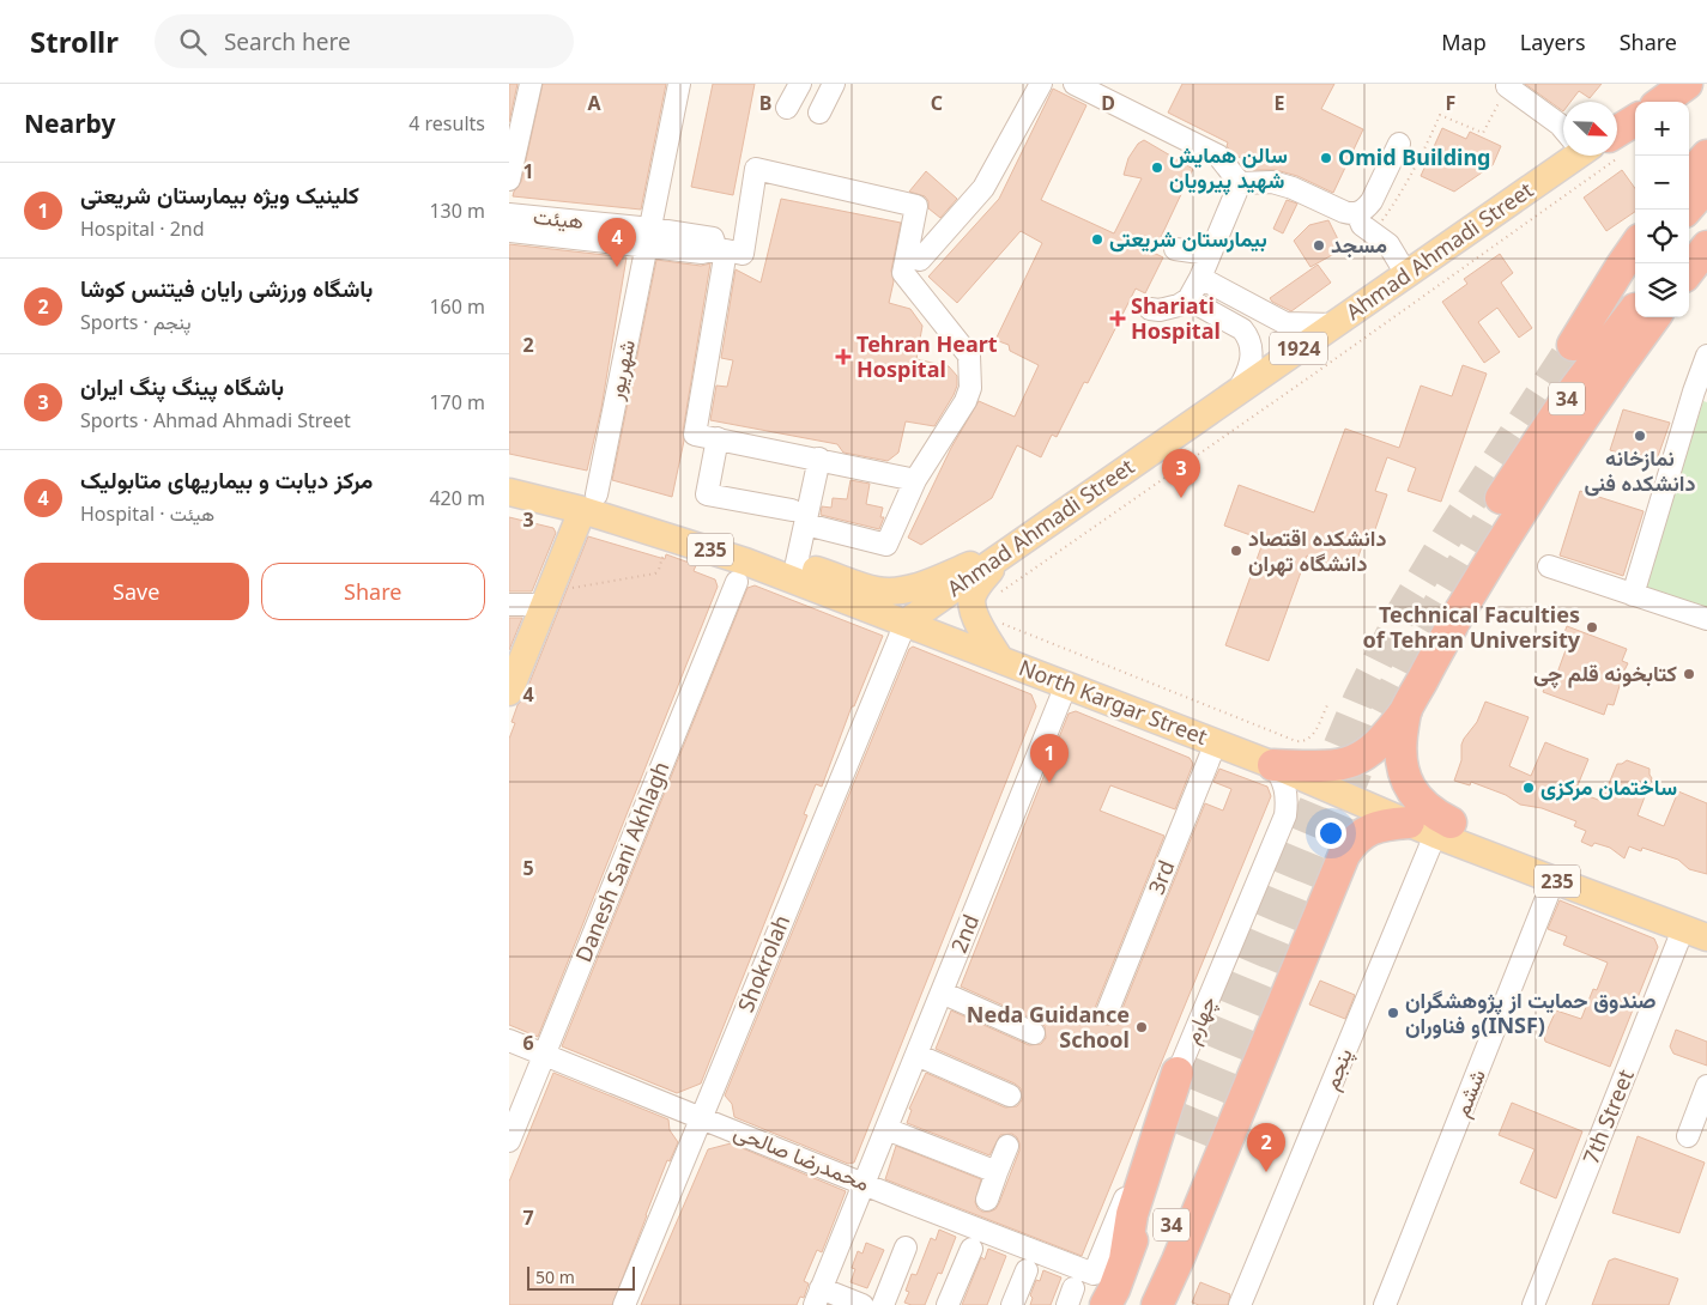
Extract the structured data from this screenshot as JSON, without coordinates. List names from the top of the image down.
{
  "streets": {
    "highway": ["34"],
    "main road": [
      "Ahmad Ahmadi Street",
      "1924",
      "235",
      "North Kargar Street"
    ],
    "street": [
      "هیئت",
      "شهریور",
      "Danesh Sani Akhlagh",
      "3rd",
      "2nd",
      "Shokrolah",
      "چهارم",
      "پنجم",
      "ششم",
      "7th Street",
      "محمدرضا صالحی"
    ]
  },
  "crossings": [
    ["هیئت", "شهریور"],
    ["Ahmad Ahmadi Street", "North Kargar Street"],
    ["Ahmad Ahmadi Street", "Shokrolah"],
    ["شهریور", "North Kargar Street"],
    ["34", "چهارم"],
    ["34", "محمدرضا صالحی"],
    ["North Kargar Street", "3rd"],
    ["North Kargar Street", "2nd"],
    ["North Kargar Street", "Shokrolah"],
    ["North Kargar Street", "چهارم"],
    ["North Kargar Street", "پنجم"],
    ["North Kargar Street", "ششم"],
    ["North Kargar Street", "7th Street"],
    ["Danesh Sani Akhlagh", "محمدرضا صالحی"],
    ["2nd", "محمدرضا صالحی"],
    ["Shokrolah", "محمدرضا صالحی"],
    ["چهارم", "محمدرضا صالحی"]
  ],
  "places": {
    "other": [
      "Omid Building",
      "سالن همایش شهید پیرویان",
      "بیمارستان شریعتی",
      "مسجد",
      "نمازخانه دانشکده فنی",
      "دانشکده اقتصاد دانشگاه تهران",
      "Technical Faculties of Tehran University",
      "کتابخونه قلم چی",
      "ساختمان مرکزی",
      "صندوق حمایت از پژوهشگران و فناوران(INSF)",
      "Neda Guidance School"
    ],
    "health": ["Shariati Hospital", "Tehran Heart Hospital"]
  },
  "scale_bar": "50 m",
  "north": "bottom right",
  "page": {
    "header": "Strollr",
    "search": "Search here",
    "nav": ["Map", "Layers", "Share"],
    "heading": ["Nearby", "4 results"],
    "map_buttons": ["+", "−"],
    "list": [
      {
        "mark": "1",
        "name": "کلینیک ویژه بیمارستان شریعتی",
        "note": "Hospital · 2nd",
        "value": "130 m"
      },
      {
        "mark": "2",
        "name": "باشگاه ورزشی رایان فیتنس کوشا",
        "note": "Sports · پنجم",
        "value": "160 m"
      },
      {
        "mark": "3",
        "name": "باشگاه پینگ پنگ ایران",
        "note": "Sports · Ahmad Ahmadi Street",
        "value": "170 m"
      },
      {
        "mark": "4",
        "name": "مرکز دیابت و بیماریهای متابولیک",
        "note": "Hospital · هیئت",
        "value": "420 m"
      }
    ],
    "pins": [
      "4",
      "3",
      "1",
      "2"
    ],
    "buttons": ["Save", "Share"],
    "scale": "50 m"
  },
  "grid": {
    "columns": [
      "A",
      "B",
      "C",
      "D",
      "E",
      "F"
    ],
    "rows": [
      "1",
      "2",
      "3",
      "4",
      "5",
      "6",
      "7"
    ]
  }
}
